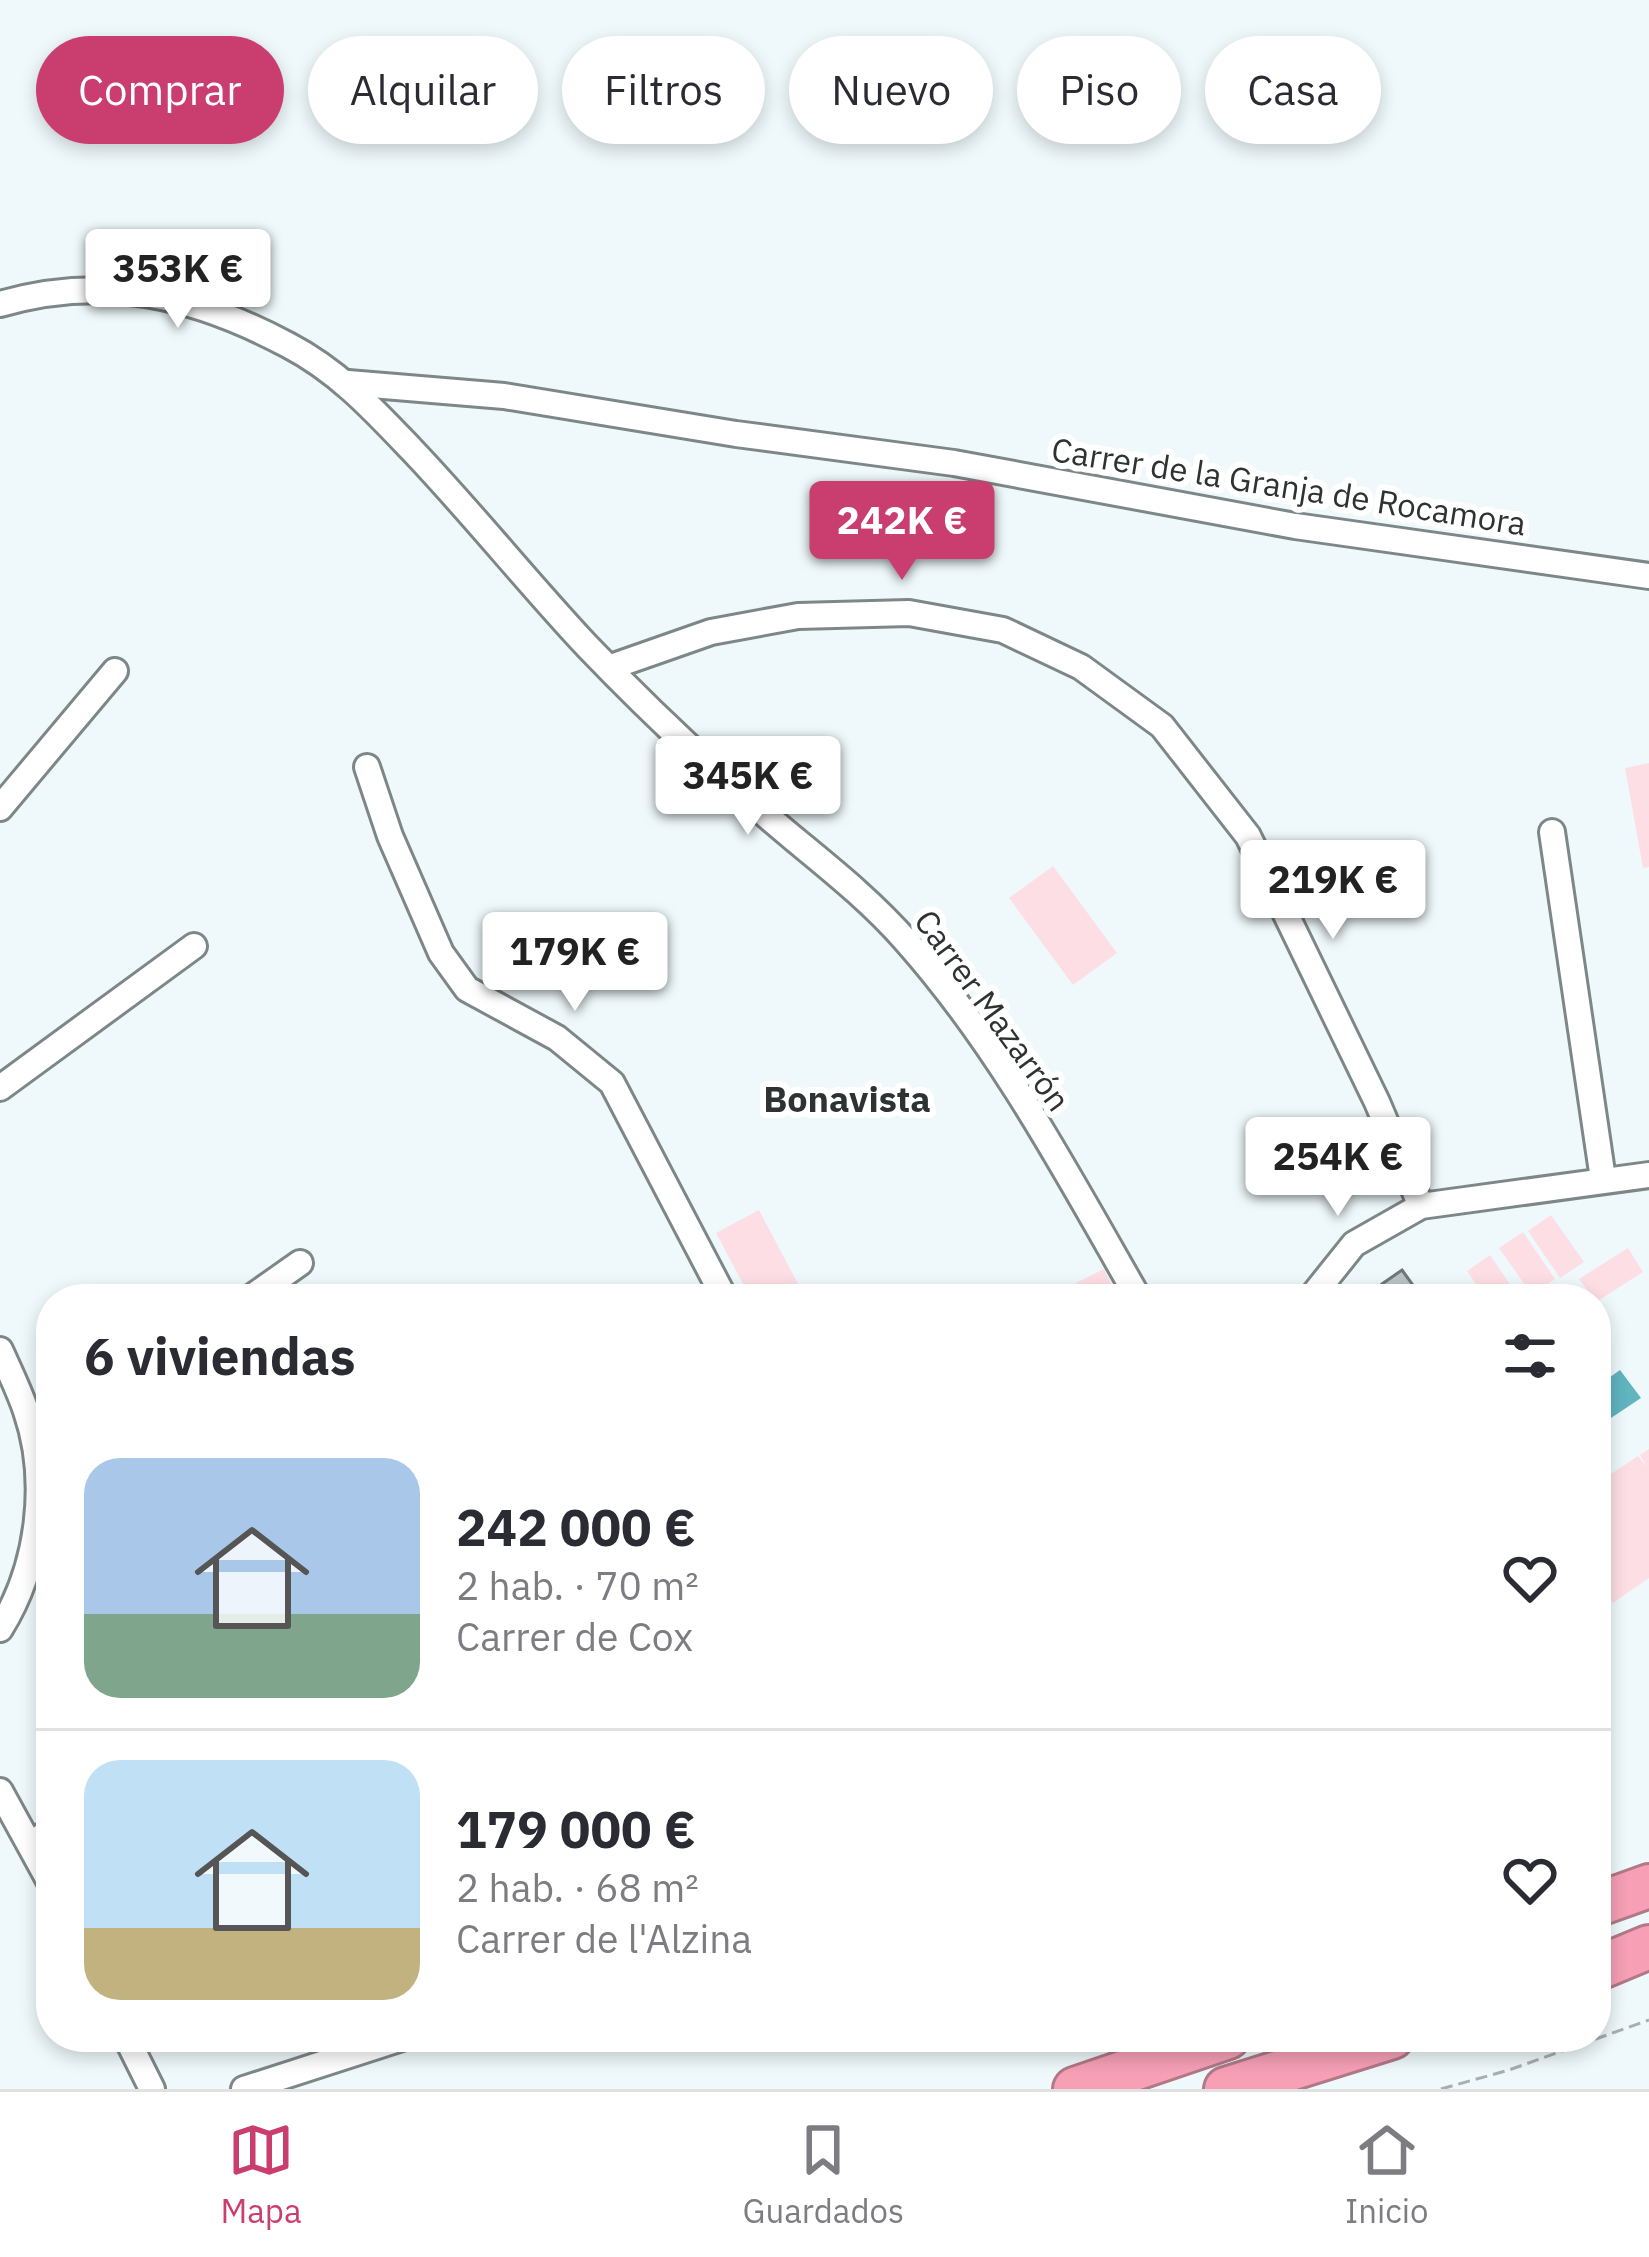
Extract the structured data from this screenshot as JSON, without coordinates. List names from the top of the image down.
{
  "streets": {
    "street": ["Carrer de la Granja de Rocamora", "Carrer Mazarrón"]
  },
  "crossings": [
    ["Carrer de la Granja de Rocamora", "Carrer Mazarrón"]
  ],
  "districts": ["Bonavista"],
  "page": {
    "chip": [
      "Comprar",
      "Alquilar",
      "Filtros",
      "Nuevo",
      "Piso",
      "Casa"
    ],
    "price": [
      "353K €",
      "242K €",
      "345K €",
      "219K €",
      "179K €",
      "254K €"
    ],
    "heading": "6 viviendas",
    "list": [
      {
        "name": "242 000 €",
        "note": "2 hab. · 70 m² · Carrer de Cox"
      },
      {
        "name": "179 000 €",
        "note": "2 hab. · 68 m² · Carrer de l'Alzina"
      }
    ],
    "tabs": ["Mapa", "Guardados", "Inicio"]
  }
}
